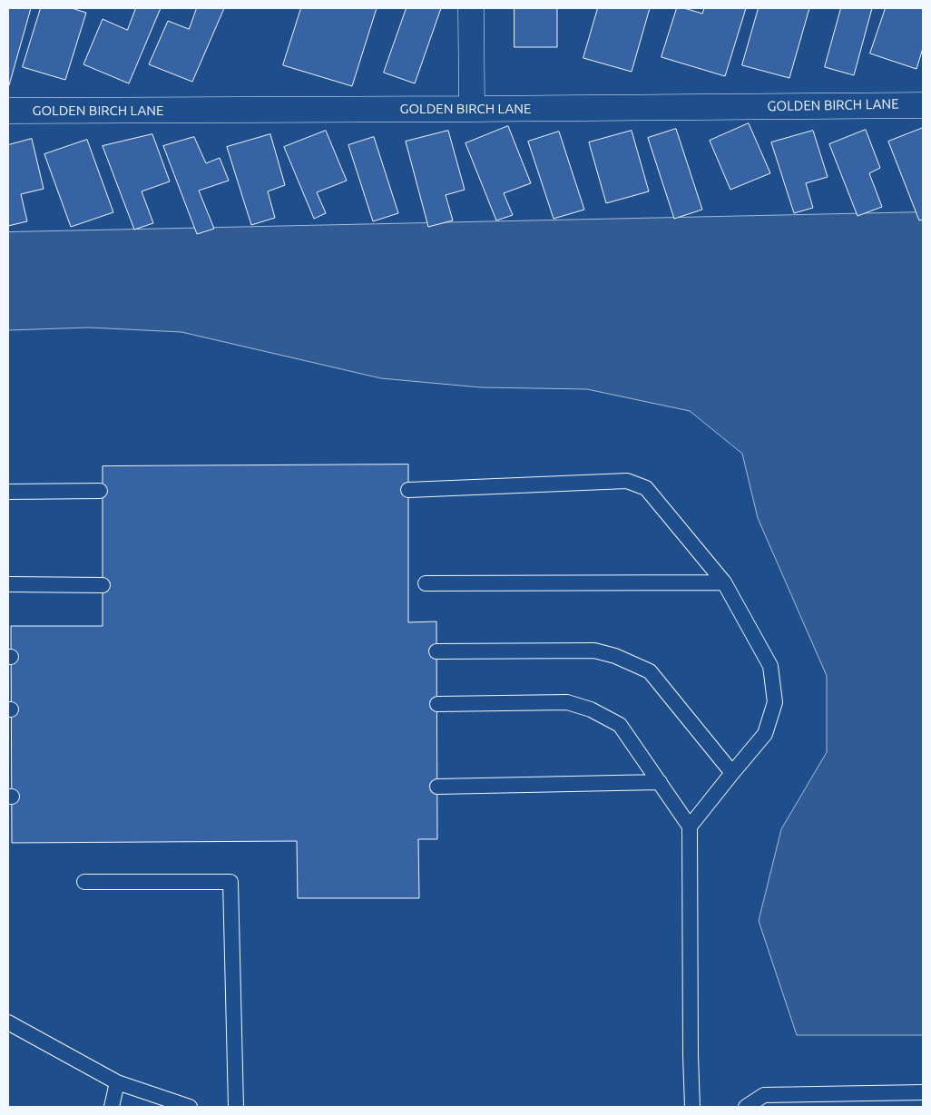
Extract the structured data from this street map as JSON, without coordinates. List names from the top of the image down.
{
  "streets": {
    "street": ["GOLDEN BIRCH LANE"]
  }
}
